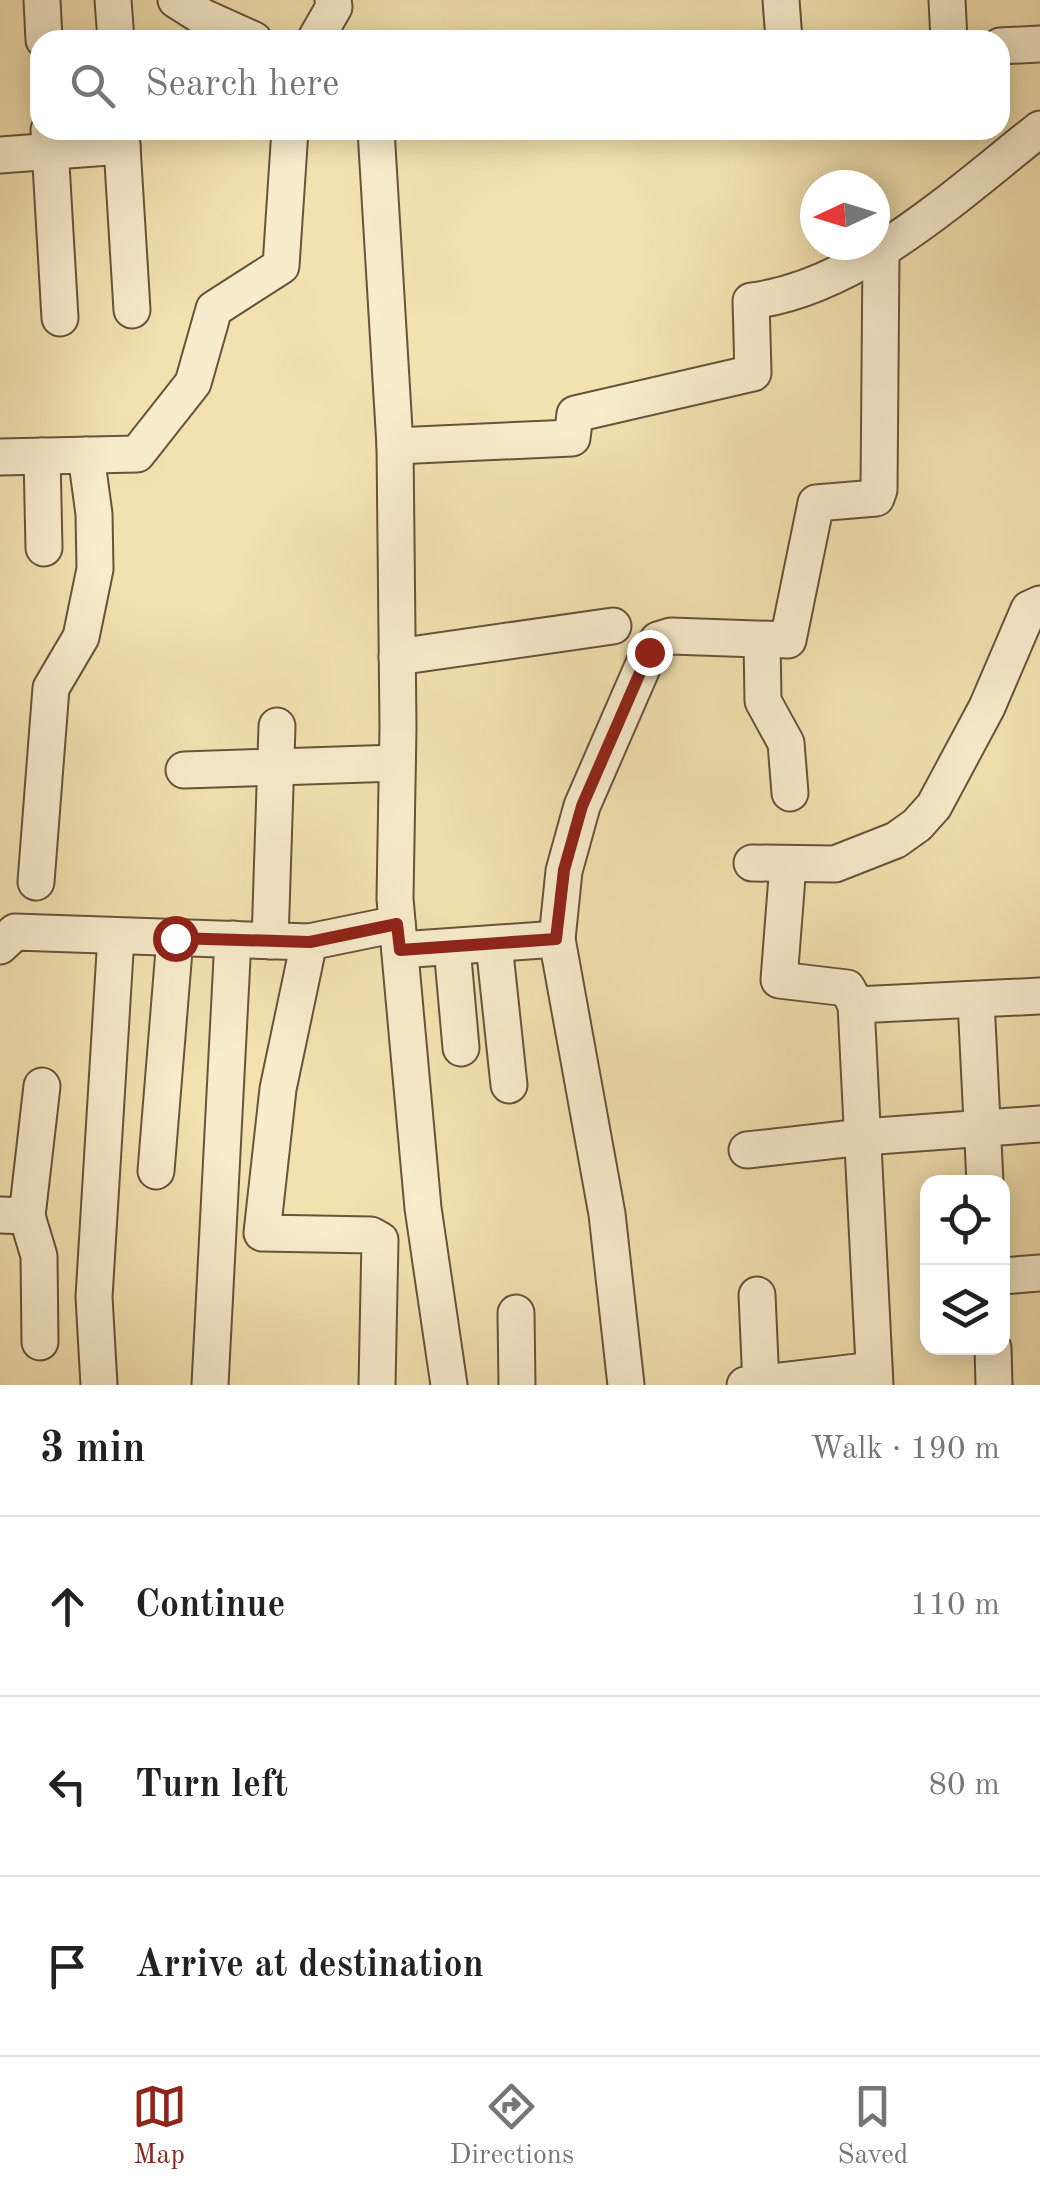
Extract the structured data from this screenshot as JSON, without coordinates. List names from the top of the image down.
{
  "north": "left",
  "page": {
    "search": "Search here",
    "heading": ["3 min", "Walk · 190 m"],
    "list": [
      ["Continue", "110 m"],
      ["Turn left", "80 m"],
      "Arrive at destination"
    ],
    "nav": ["Map", "Directions", "Saved"]
  }
}
